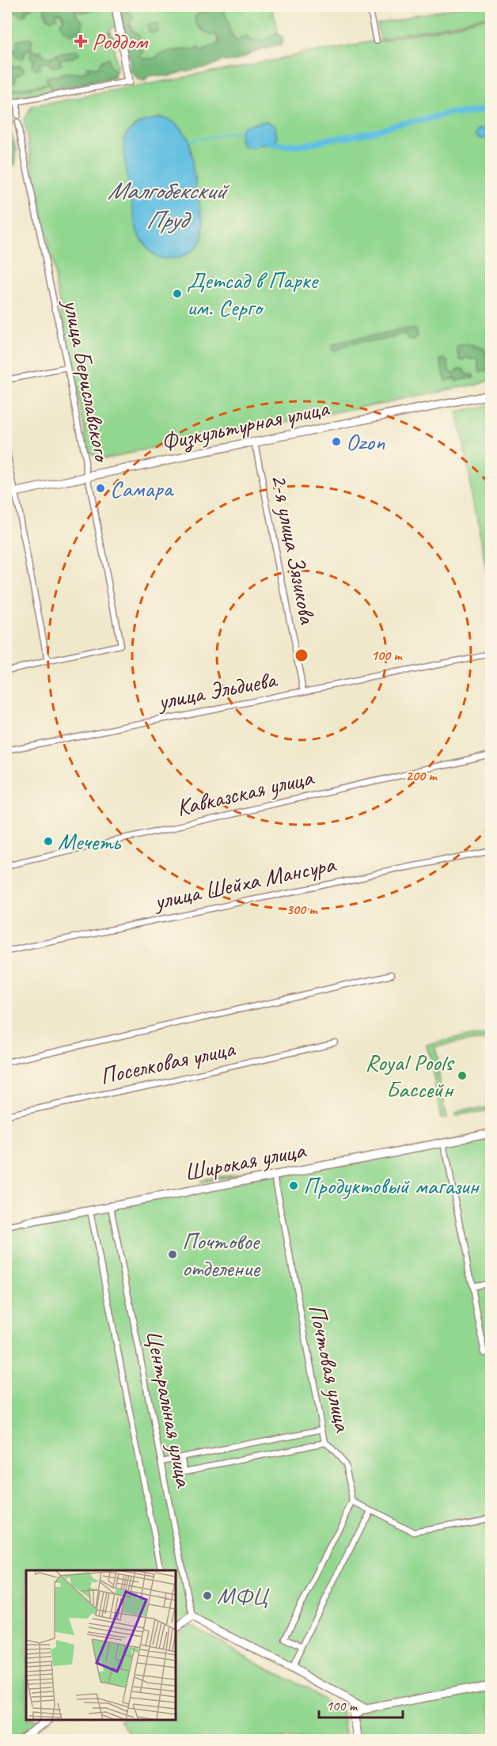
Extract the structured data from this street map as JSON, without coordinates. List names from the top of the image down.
{
  "streets": {
    "street": [
      "улица Бериславского",
      "Физкультурная улица",
      "2-я улица Зязикова",
      "улица Эльдиева",
      "Кавказская улица",
      "улица Шейха Мансура",
      "Поселковая улица",
      "Широкая улица",
      "Почтовая улица",
      "Центральная улица"
    ]
  },
  "crossings": [
    ["улица Бериславского", "Физкультурная улица"],
    ["Физкультурная улица", "2-я улица Зязикова"],
    ["2-я улица Зязикова", "улица Эльдиева"],
    ["Широкая улица", "Почтовая улица"],
    ["Широкая улица", "Центральная улица"]
  ],
  "water": ["Малгобекский Пруд"],
  "places": {
    "health": ["Роддом"],
    "other": [
      "Детсад в Парке им. Серго",
      "Ozon",
      "Самара",
      "Мечеть",
      "Royal Pools Бассейн",
      "Продуктовый магазин",
      "Почтовое отделение",
      "МФЦ"
    ]
  },
  "scale_bar": "100 m",
  "rings": ["100 m", "200 m", "300 m"]
}
